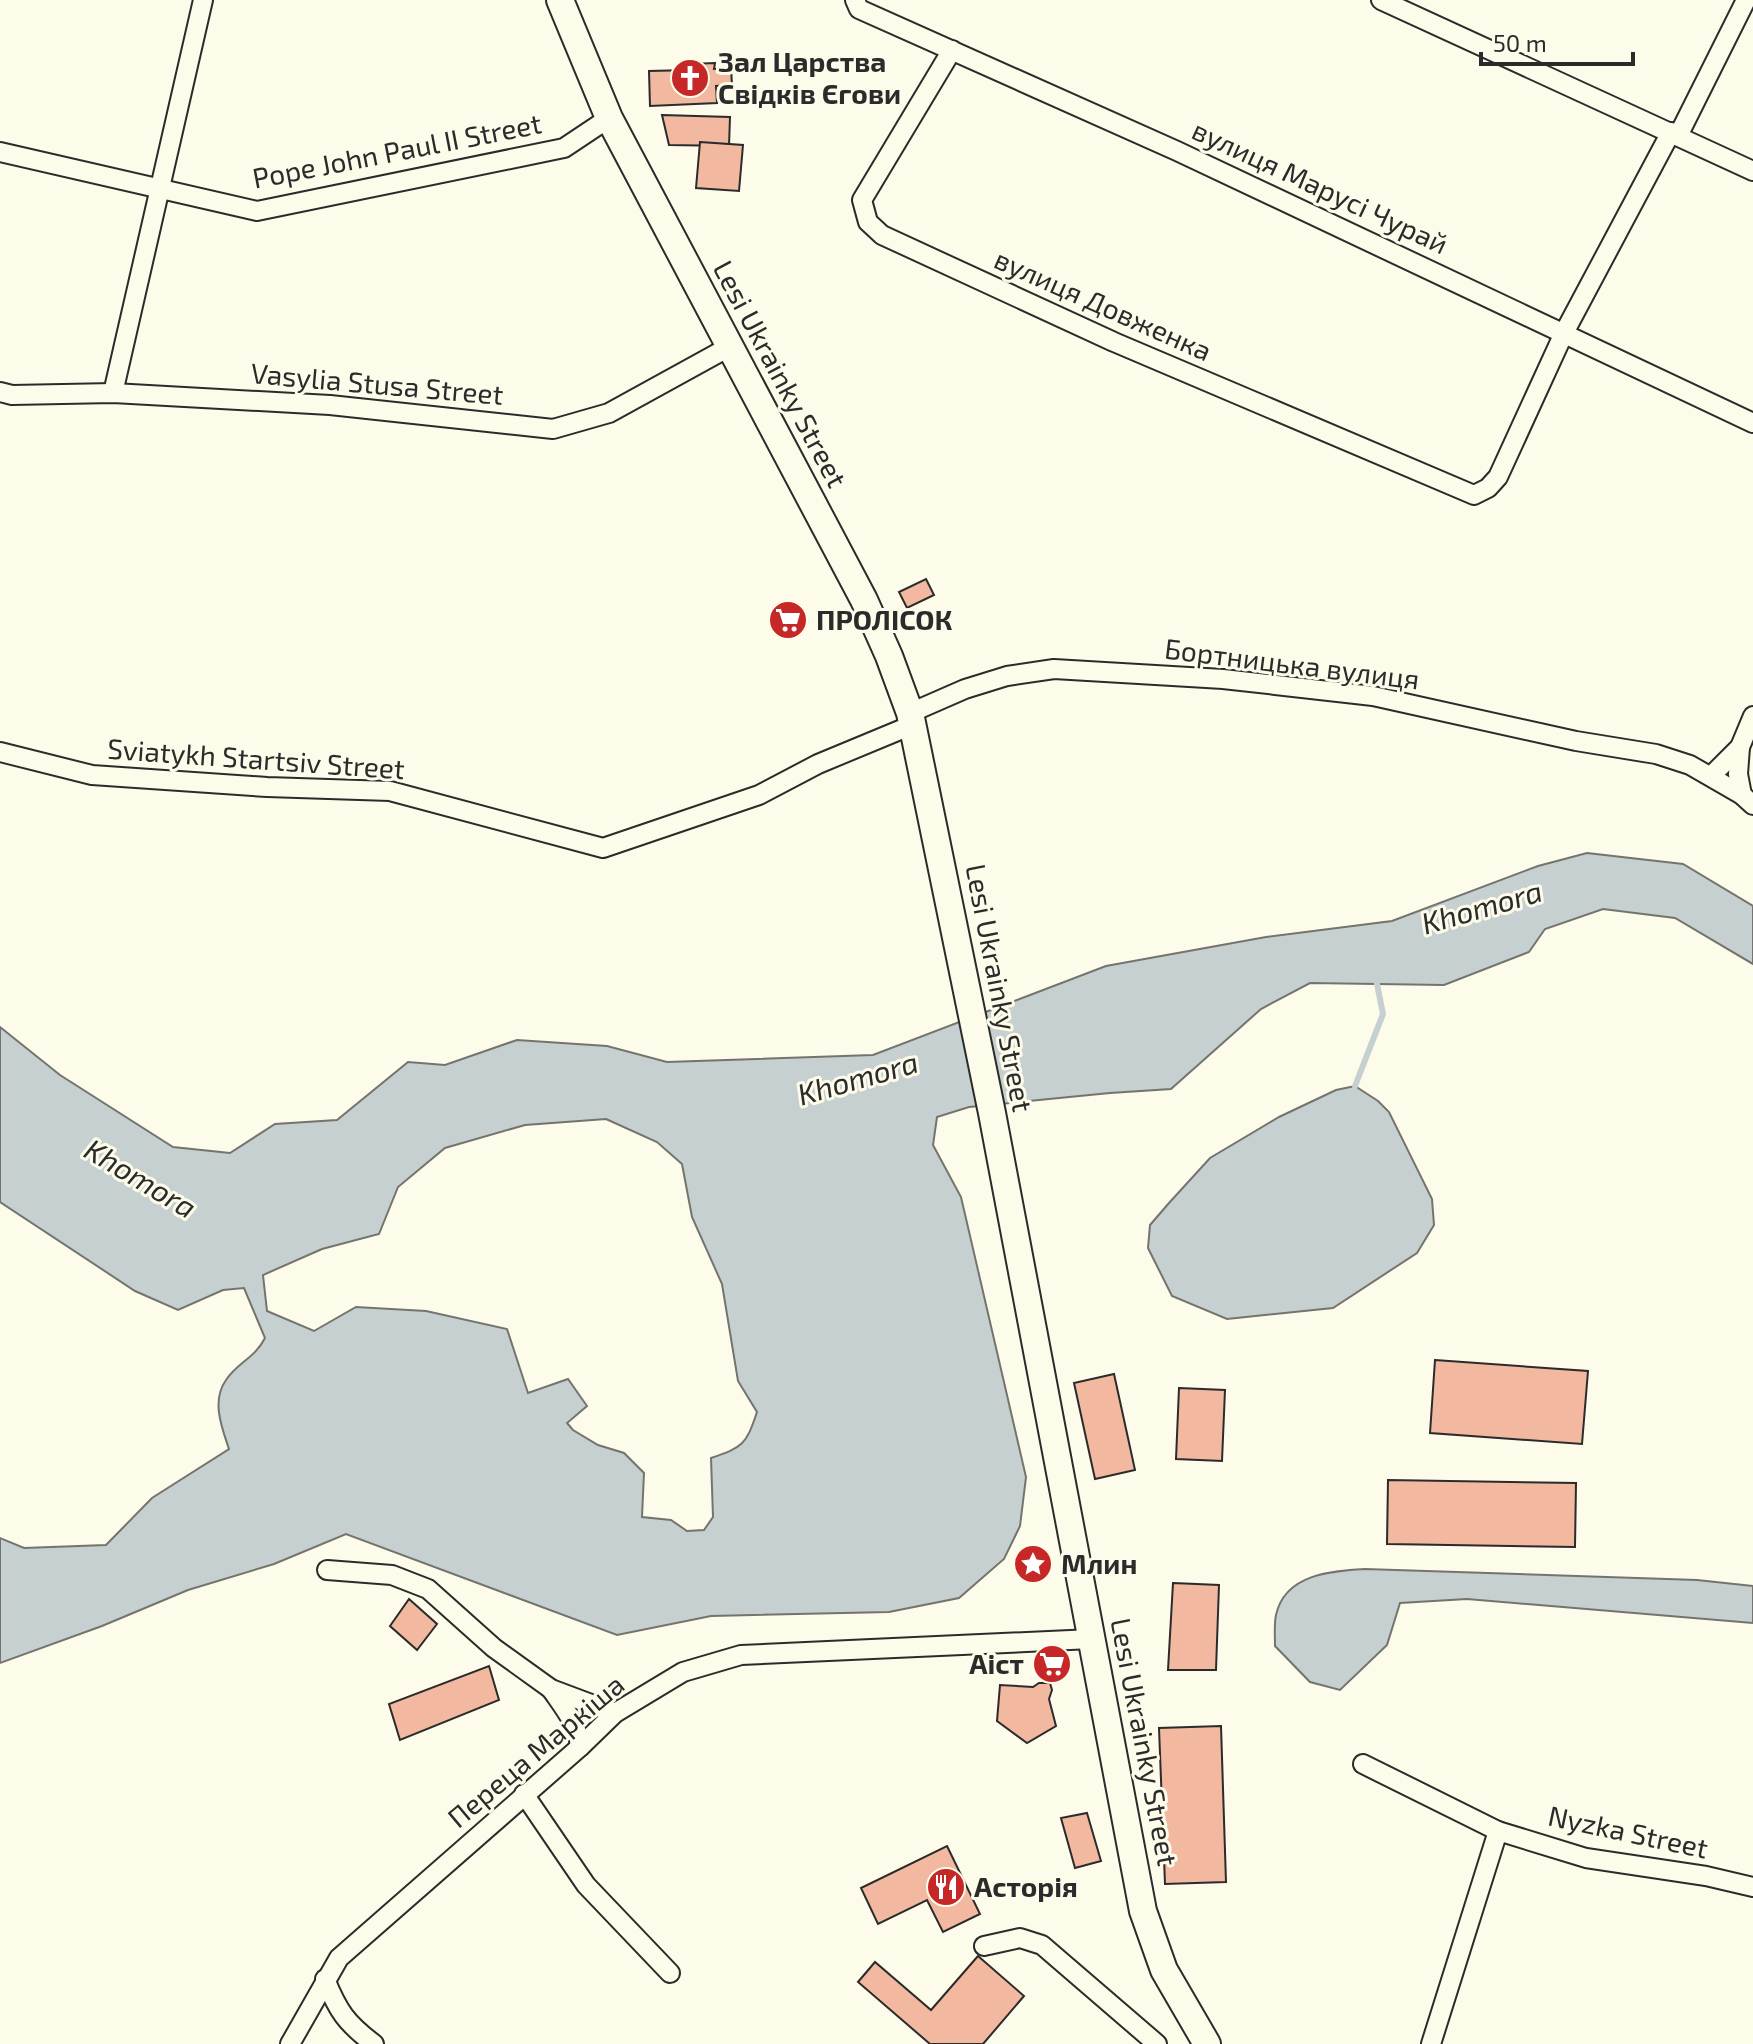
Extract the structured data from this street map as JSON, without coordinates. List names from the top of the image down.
{
  "streets": {
    "main road": ["Lesi Ukrainky Street"],
    "street": [
      "Pope John Paul II Street",
      "вулиця Марусі Чурай",
      "вулиця Довженка",
      "Vasylia Stusa Street",
      "Бортницька вулиця",
      "Sviatykh Startsiv Street",
      "Переца Маркіша",
      "Nyzka Street"
    ]
  },
  "crossings": [
    ["Pope John Paul II Street", "Lesi Ukrainky Street"],
    ["вулиця Марусі Чурай", "вулиця Довженка"],
    ["Lesi Ukrainky Street", "Vasylia Stusa Street"],
    ["Lesi Ukrainky Street", "Бортницька вулиця"],
    ["Lesi Ukrainky Street", "Sviatykh Startsiv Street"],
    ["Lesi Ukrainky Street", "Переца Маркіша"],
    ["Бортницька вулиця", "Sviatykh Startsiv Street"]
  ],
  "water": ["Khomora"],
  "places": {
    "church": ["Зал Царства Свідків Єгови"],
    "supermarket": ["ПРОЛІСОК", "Аіст"],
    "place": ["Млин"],
    "restaurant": ["Асторія"]
  },
  "scale_bar": "50 m"
}
